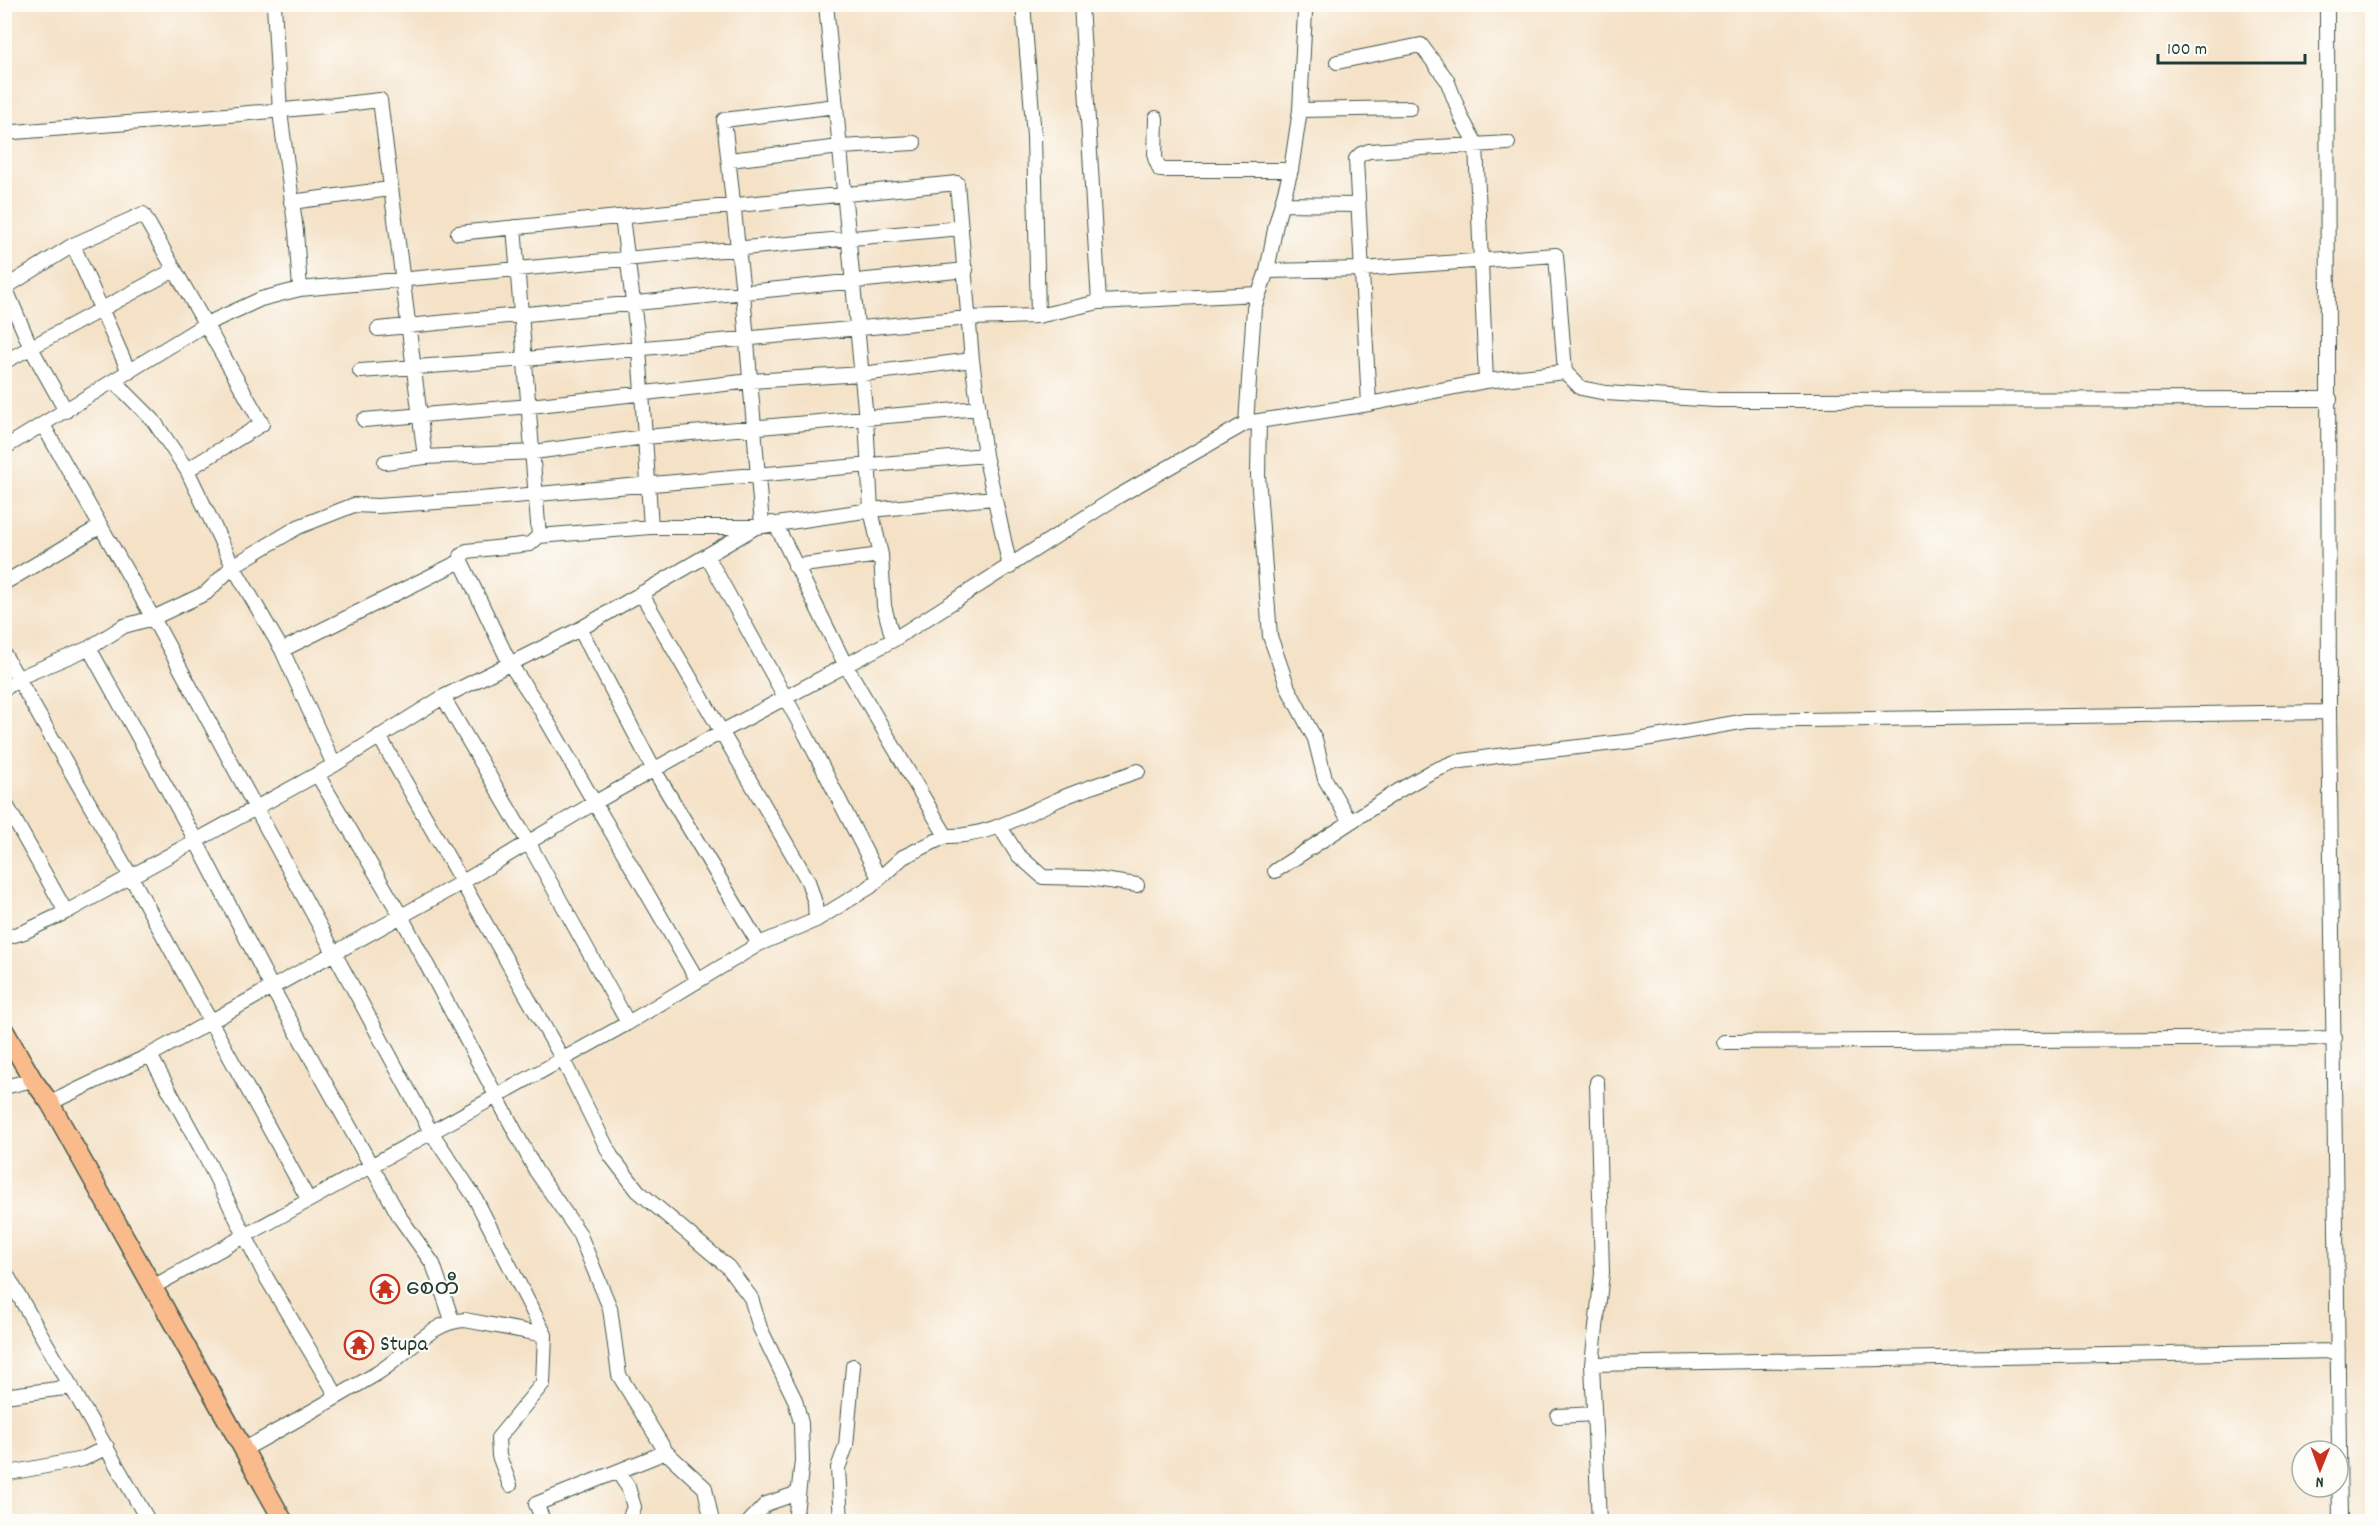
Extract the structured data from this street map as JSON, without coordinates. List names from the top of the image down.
{
  "places": {
    "temple": ["စေတီ", "Stupa"]
  },
  "scale_bar": "100 m",
  "north": "bottom"
}
